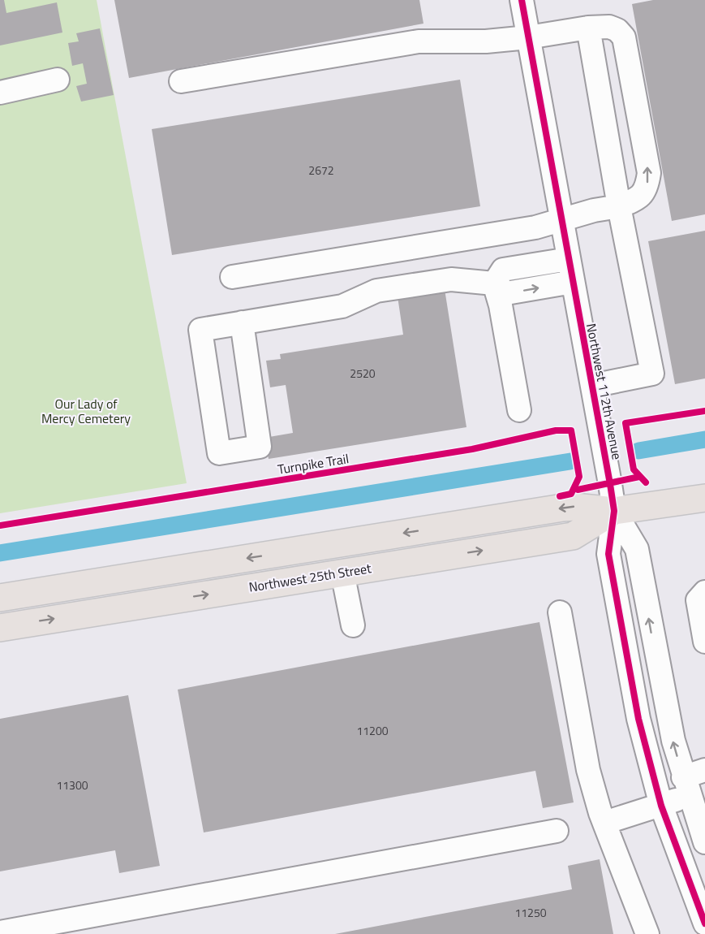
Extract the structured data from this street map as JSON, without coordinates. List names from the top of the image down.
{
  "streets": {
    "main road": ["Northwest 25th Street"],
    "street": ["Northwest 112th Avenue"],
    "cycle path": ["Turnpike Trail"]
  },
  "crossings": [
    ["Northwest 112th Avenue", "Northwest 25th Street"]
  ],
  "parks": ["Our Lady of Mercy Cemetery"],
  "house_numbers": [
    "2672",
    "2520",
    "11200",
    "11300",
    "11250"
  ]
}
